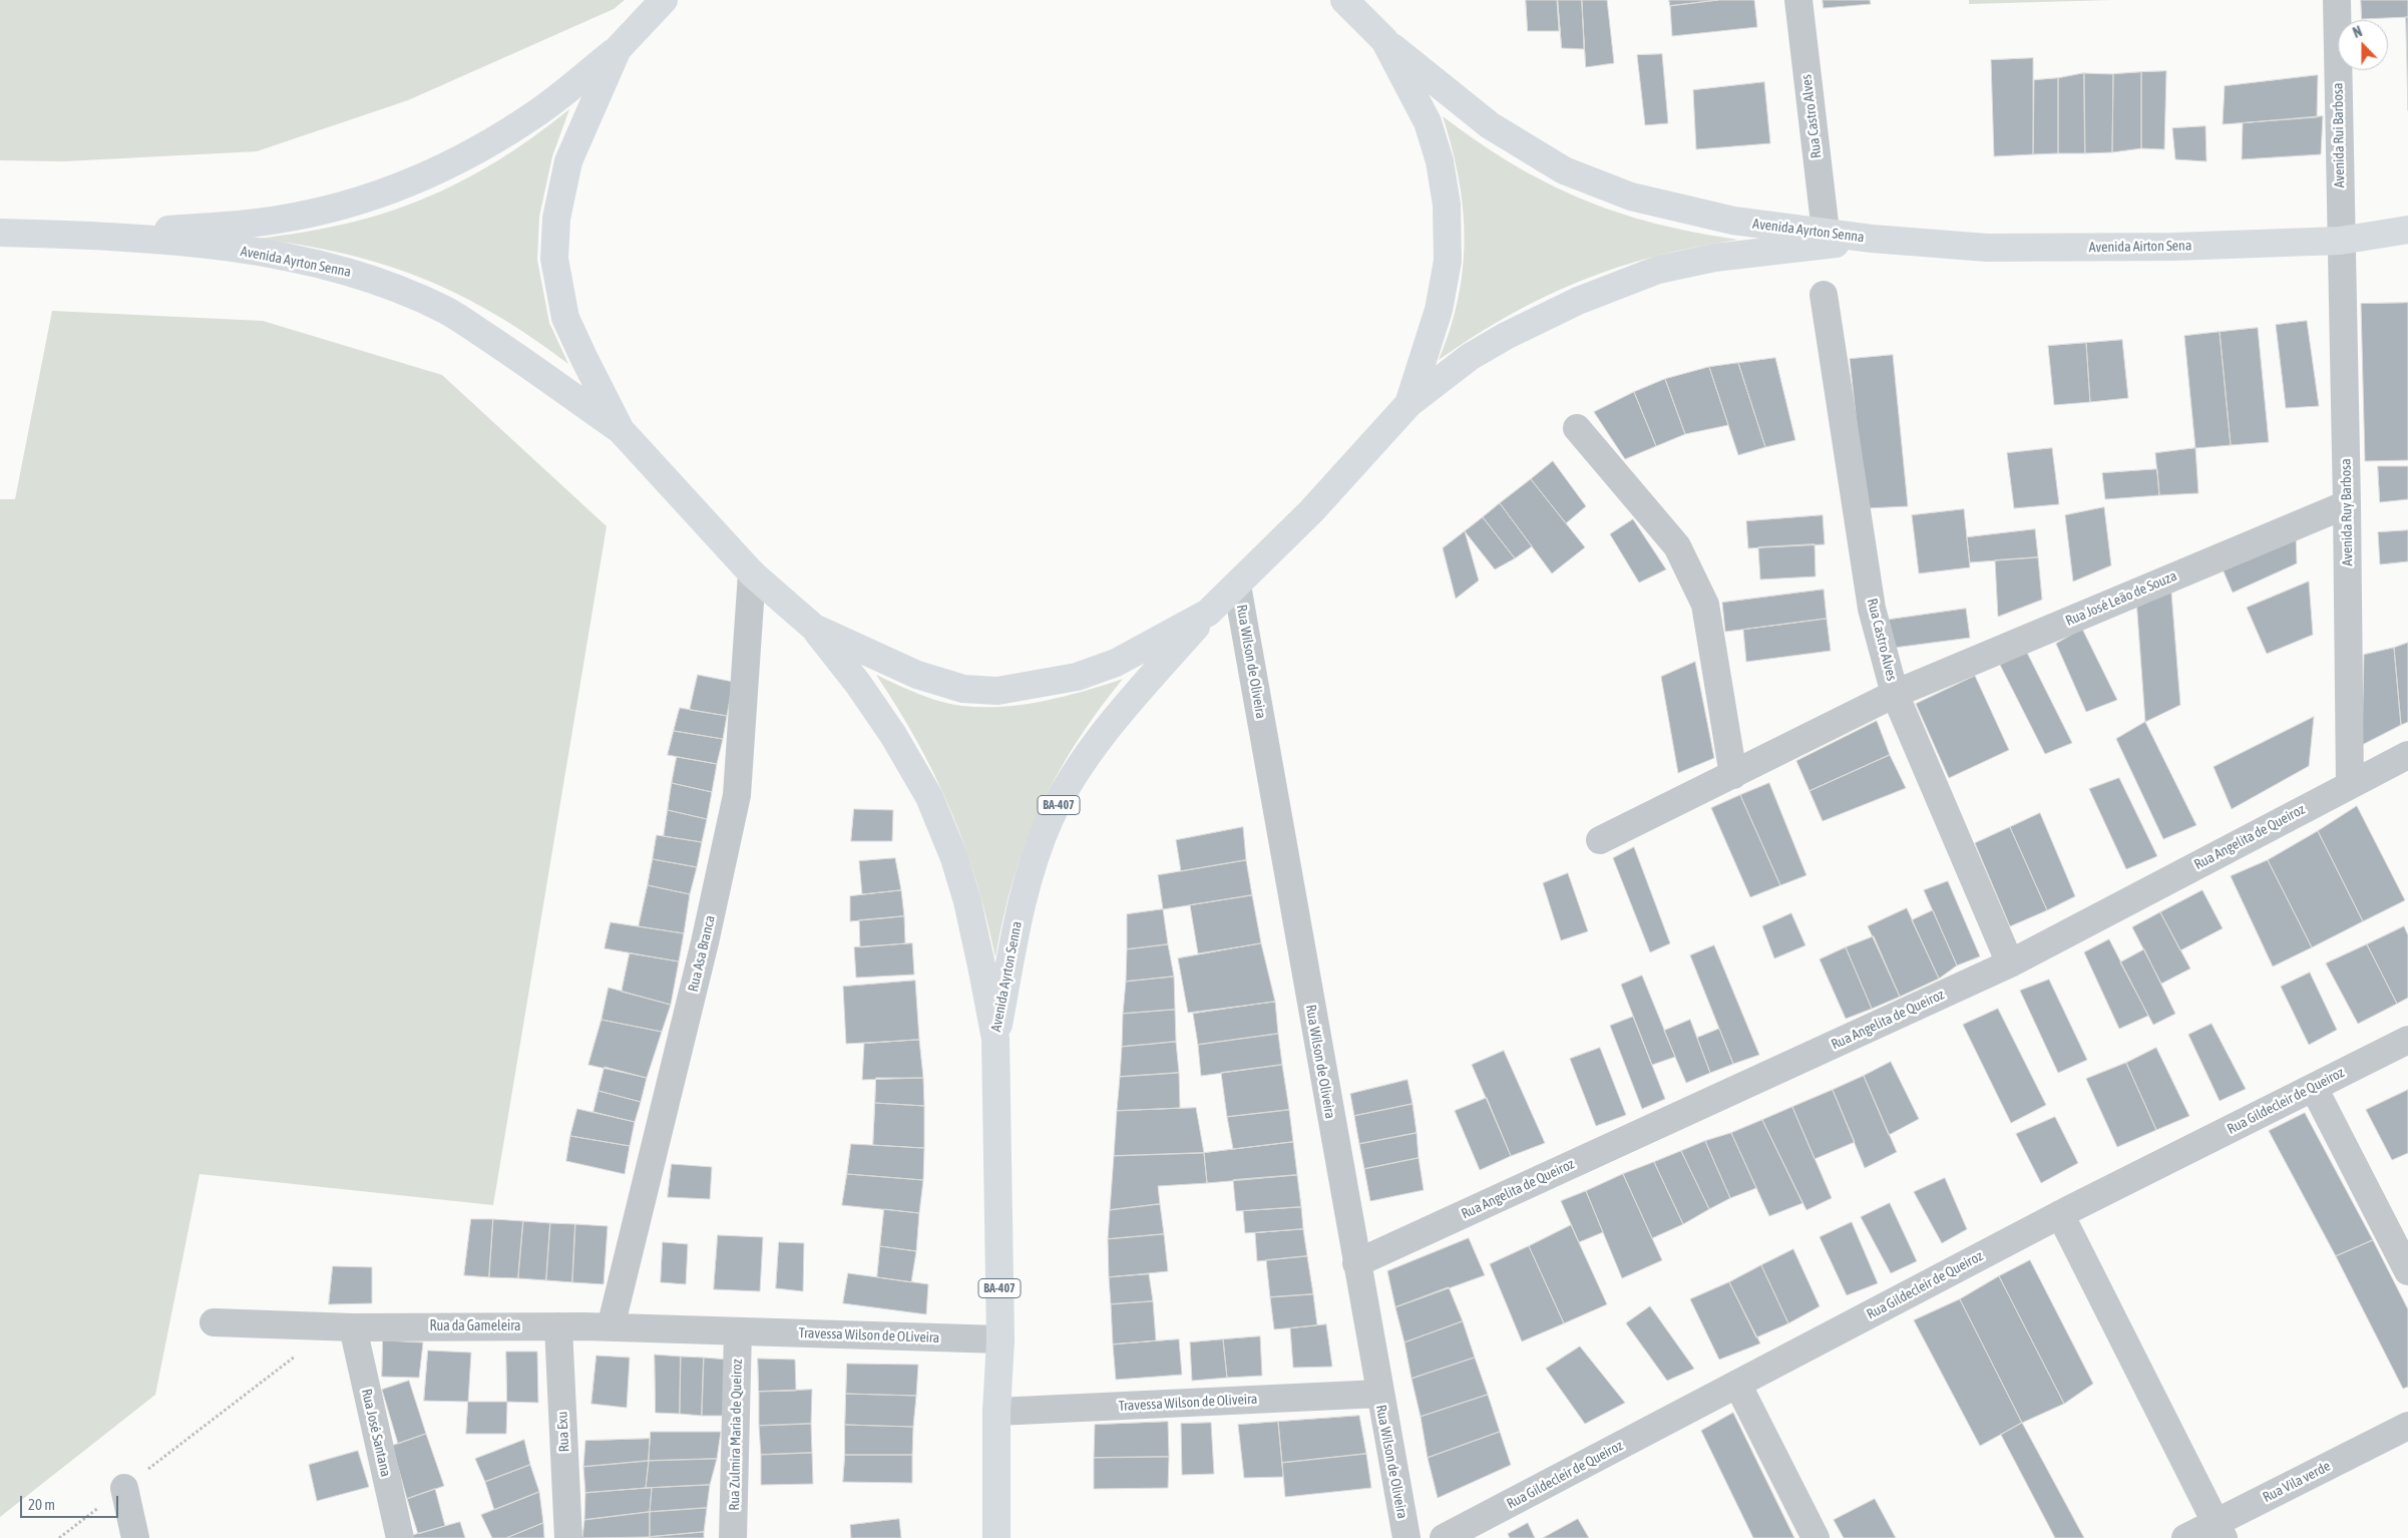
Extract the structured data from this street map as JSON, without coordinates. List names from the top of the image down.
{
  "streets": {
    "main road": ["Avenida Ayrton Senna", "Avenida Airton Sena", "BA-407"],
    "street": [
      "Rua Castro Alves",
      "Avenida Rui Barbosa",
      "Avenida Ruy Barbosa",
      "Rua José Leão de Souza",
      "Rua Wilson de Oliveira",
      "Rua Angelita de Queiroz",
      "Rua Asa Branca",
      "Rua Gildecleir de Queiroz",
      "Rua da Gameleira",
      "Travessa Wilson de OLiveira",
      "Travessa Wilson de Oliveira",
      "Rua Exu",
      "Rua José Santana",
      "Rua Zulmira Maria de Queiroz",
      "Rua Vila verde"
    ]
  },
  "crossings": [
    ["Rua Castro Alves", "Avenida Ayrton Senna"],
    ["Rua Castro Alves", "Rua José Leão de Souza"],
    ["Rua Castro Alves", "Rua Angelita de Queiroz"],
    ["Avenida Rui Barbosa", "Avenida Airton Sena"],
    ["Avenida Rui Barbosa", "Avenida Ruy Barbosa"],
    ["Avenida Ayrton Senna", "Avenida Airton Sena"],
    ["Avenida Ayrton Senna", "BA-407"],
    ["Avenida Airton Sena", "Avenida Ruy Barbosa"],
    ["Avenida Ruy Barbosa", "Rua José Leão de Souza"],
    ["Avenida Ruy Barbosa", "Rua Angelita de Queiroz"],
    ["Rua Wilson de Oliveira", "Rua Angelita de Queiroz"],
    ["Rua Wilson de Oliveira", "Travessa Wilson de Oliveira"],
    ["BA-407", "Travessa Wilson de OLiveira"],
    ["BA-407", "Travessa Wilson de Oliveira"],
    ["Rua Asa Branca", "Rua da Gameleira"],
    ["Rua da Gameleira", "Travessa Wilson de OLiveira"],
    ["Rua da Gameleira", "Rua Exu"],
    ["Rua da Gameleira", "Rua José Santana"],
    ["Rua da Gameleira", "Rua Zulmira Maria de Queiroz"],
    ["Travessa Wilson de OLiveira", "Rua Zulmira Maria de Queiroz"]
  ],
  "scale_bar": "20 m",
  "north": "top"
}
